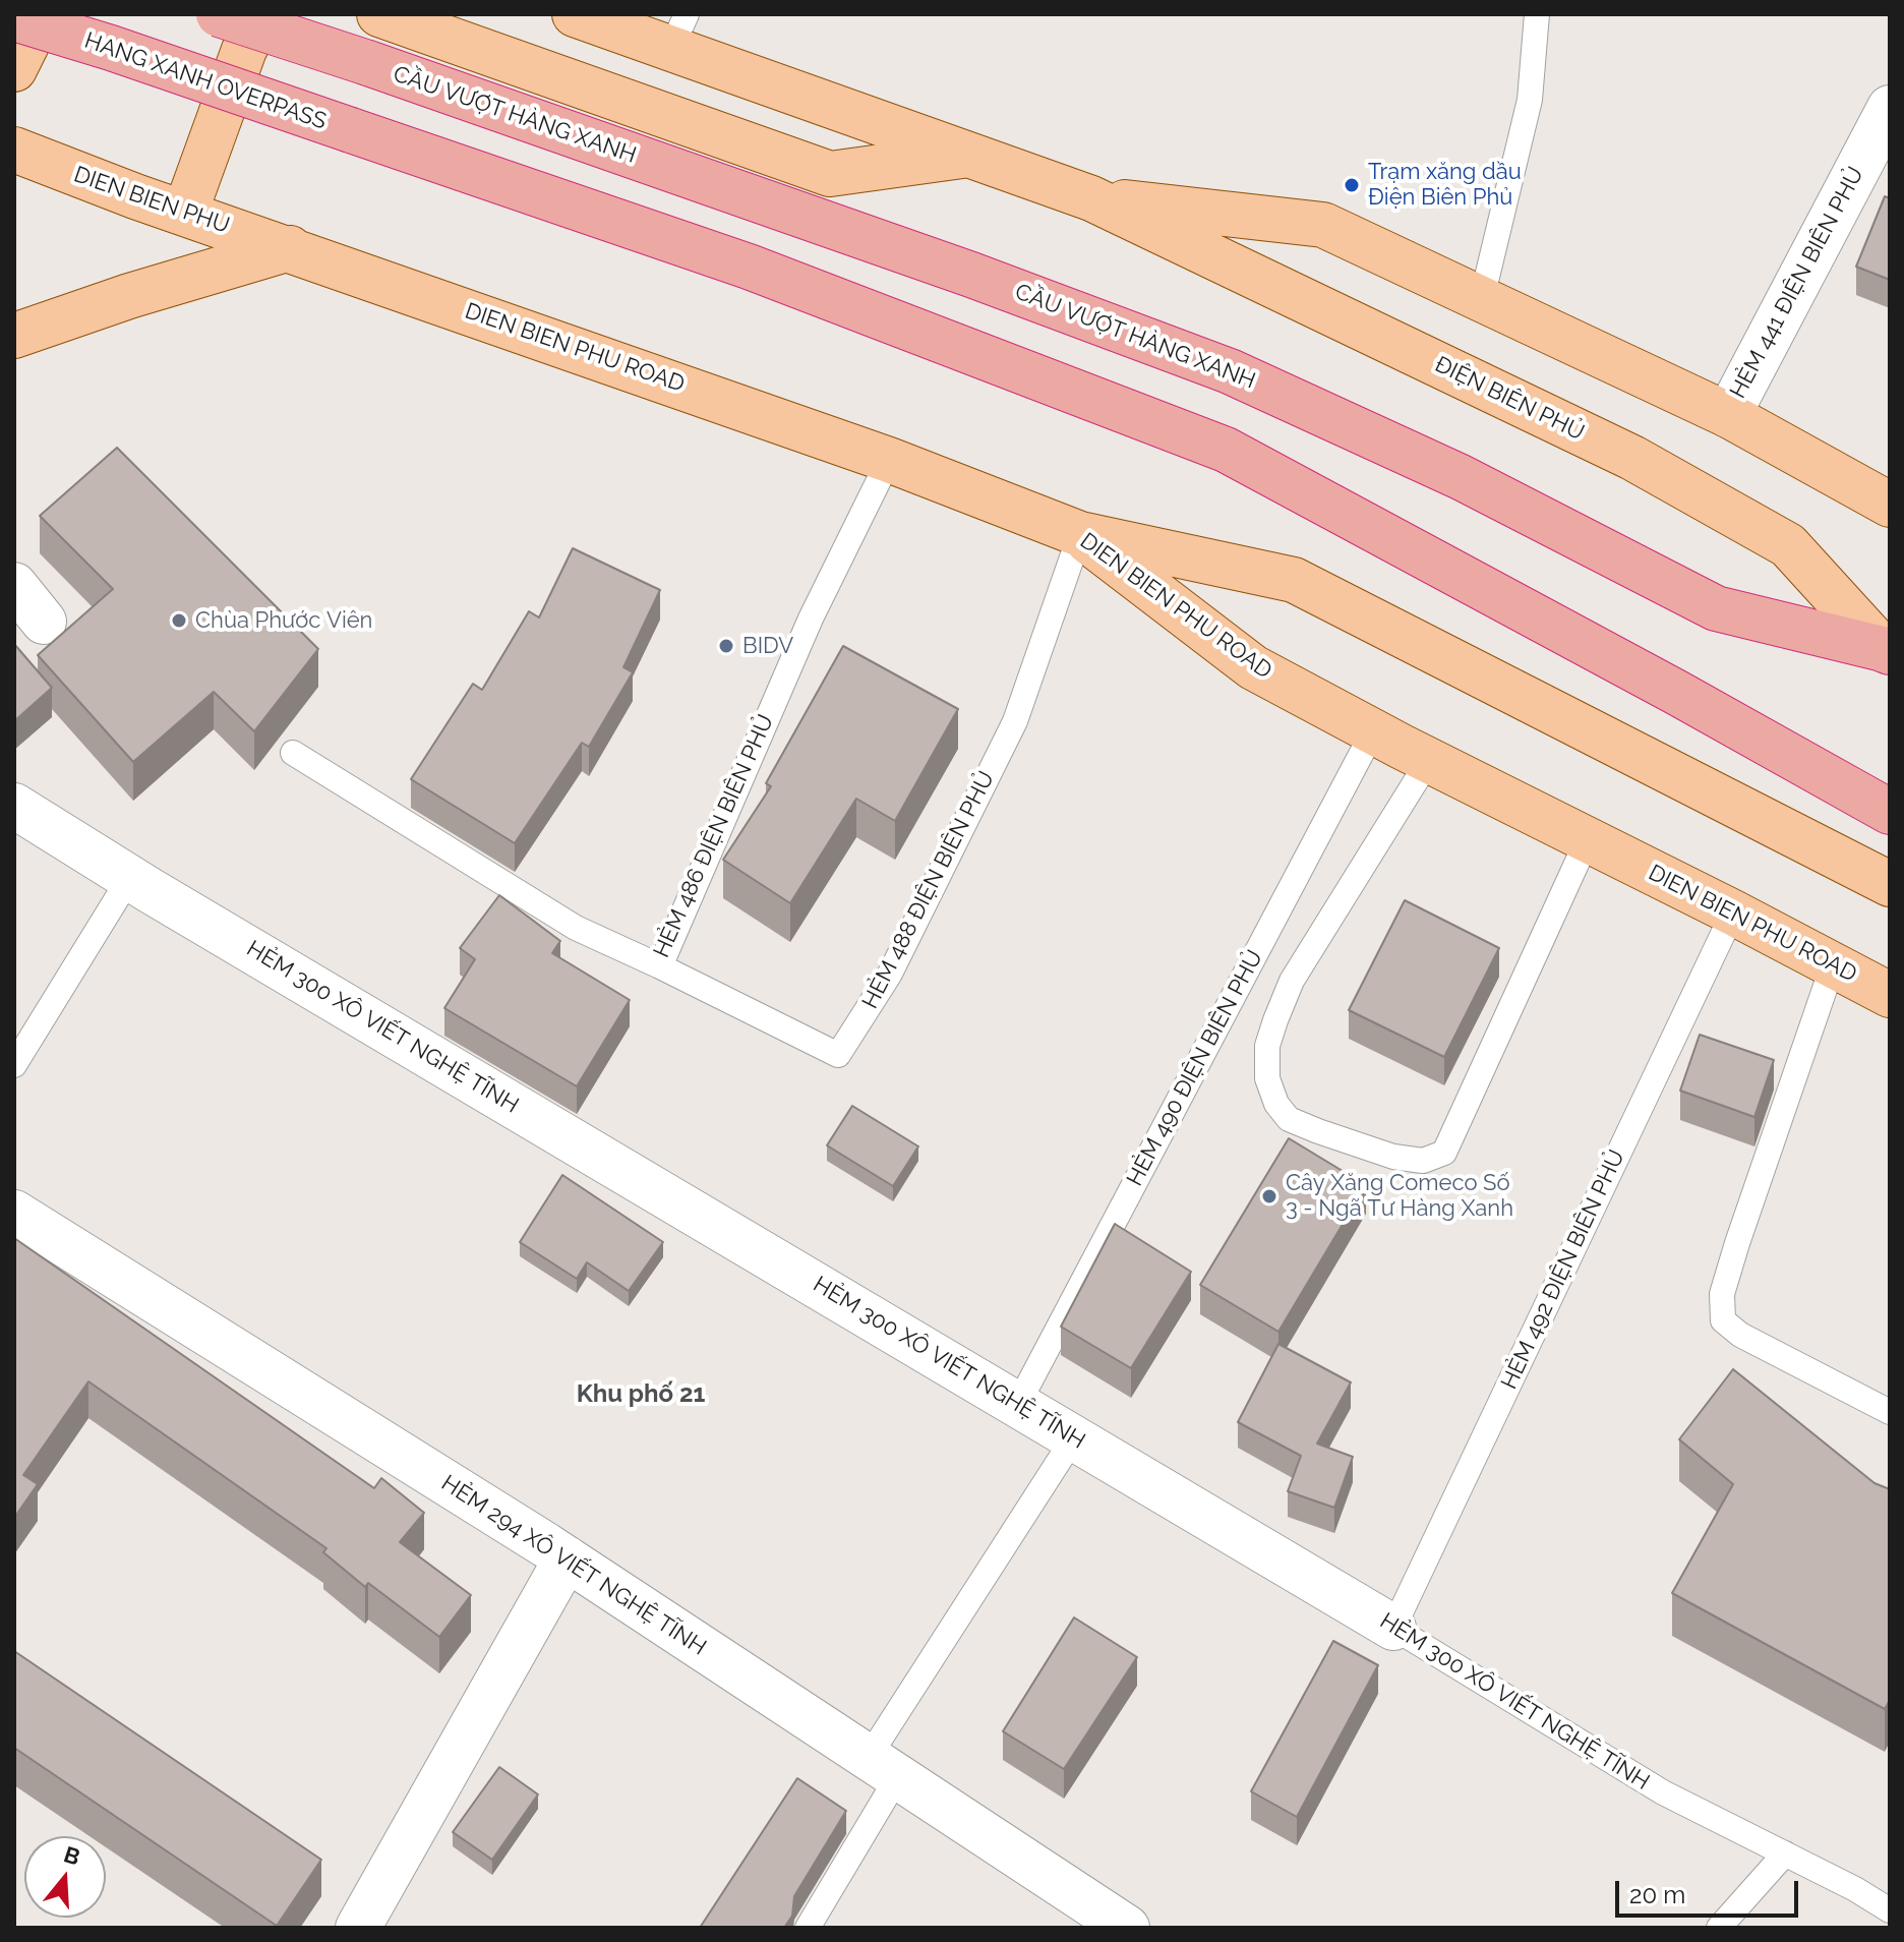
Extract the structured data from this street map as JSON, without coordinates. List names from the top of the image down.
{
  "streets": {
    "highway": ["HANG XANH OVERPASS"],
    "main road": ["DIEN BIEN PHU", "DIEN BIEN PHU ROAD", "ĐIỆN BIÊN PHỦ"],
    "street": ["HẺM 441 ĐIỆN BIÊN PHỦ", "HẺM 300 XÔ VIẾT NGHỆ TĨNH", "HẺM 294 XÔ VIẾT NGHỆ TĨNH"],
    "lane": [
      "HẺM 486 ĐIỆN BIÊN PHỦ",
      "HẺM 488 ĐIỆN BIÊN PHỦ",
      "HẺM 490 ĐIỆN BIÊN PHỦ",
      "HẺM 492 ĐIỆN BIÊN PHỦ"
    ]
  },
  "crossings": [
    ["DIEN BIEN PHU", "DIEN BIEN PHU ROAD"],
    ["DIEN BIEN PHU ROAD", "HẺM 486 ĐIỆN BIÊN PHỦ"],
    ["DIEN BIEN PHU ROAD", "HẺM 488 ĐIỆN BIÊN PHỦ"],
    ["DIEN BIEN PHU ROAD", "HẺM 490 ĐIỆN BIÊN PHỦ"],
    ["DIEN BIEN PHU ROAD", "HẺM 492 ĐIỆN BIÊN PHỦ"],
    ["HẺM 486 ĐIỆN BIÊN PHỦ", "HẺM 488 ĐIỆN BIÊN PHỦ"],
    ["HẺM 300 XÔ VIẾT NGHỆ TĨNH", "HẺM 490 ĐIỆN BIÊN PHỦ"],
    ["HẺM 300 XÔ VIẾT NGHỆ TĨNH", "HẺM 492 ĐIỆN BIÊN PHỦ"]
  ],
  "districts": ["Khu phố 21"],
  "places": [
    "Trạm xăng dầu Điện Biên Phủ",
    "Chùa Phước Viên",
    "BIDV",
    "Cây Xăng Comeco Số 3 - Ngã Tư Hàng Xanh"
  ],
  "scale_bar": "20 m",
  "north": "top"
}
